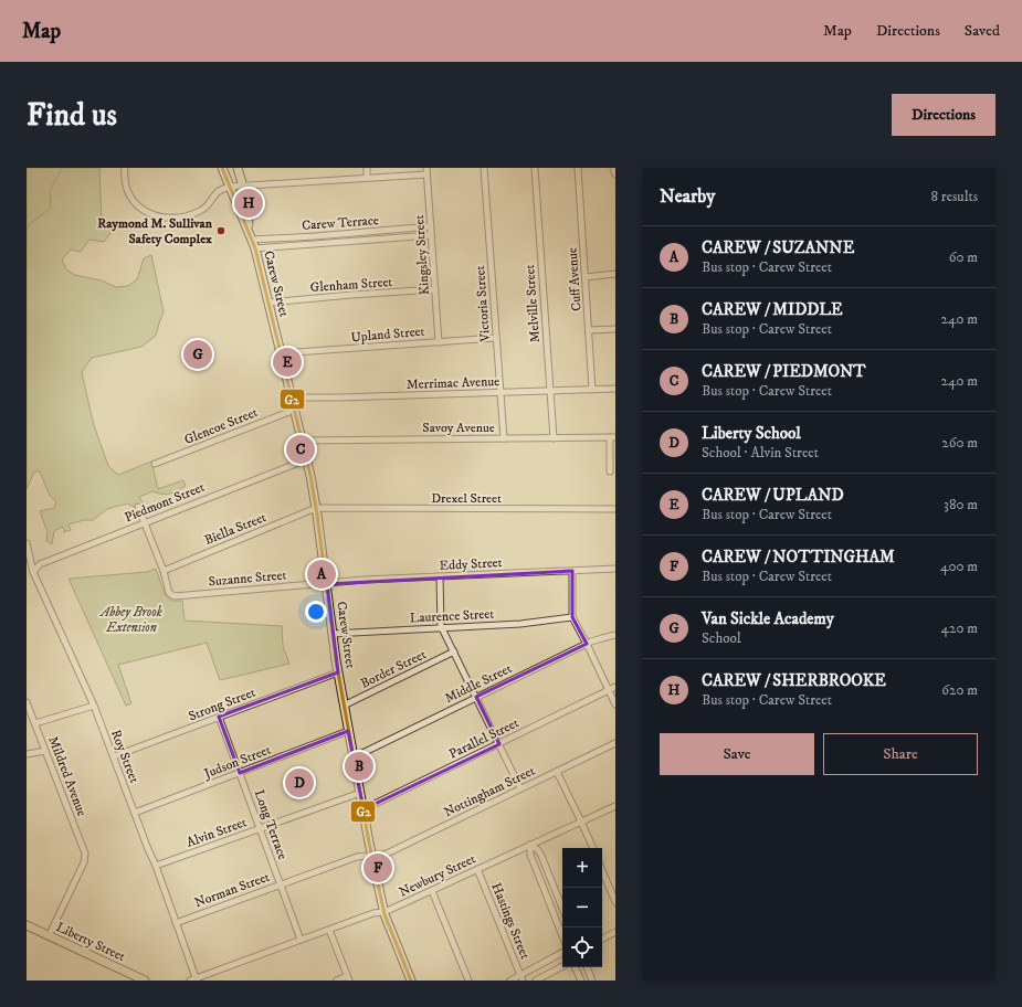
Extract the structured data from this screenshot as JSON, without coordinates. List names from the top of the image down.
{
  "streets": {
    "main road": ["Carew Street", "Liberty Street"],
    "street": [
      "Carew Terrace",
      "Kingsley Street",
      "Cuff Avenue",
      "Glenham Street",
      "Victoria Street",
      "Melville Street",
      "Upland Street",
      "Merrimac Avenue",
      "Glencoe Street",
      "Savoy Avenue",
      "Drexel Street",
      "Piedmont Street",
      "Biella Street",
      "Eddy Street",
      "Suzanne Street",
      "Laurence Street",
      "Border Street",
      "Middle Street",
      "Strong Street",
      "Parallel Street",
      "Roy Street",
      "Judson Street",
      "Mildred Avenue",
      "Nottingham Street",
      "Long Terrace",
      "Alvin Street",
      "Newbury Street",
      "Norman Street",
      "Hastings Street"
    ]
  },
  "crossings": [
    ["Carew Terrace", "Kingsley Street"],
    ["Carew Terrace", "Carew Street"],
    ["Kingsley Street", "Glenham Street"],
    ["Kingsley Street", "Upland Street"],
    ["Cuff Avenue", "Merrimac Avenue"],
    ["Carew Street", "Glenham Street"],
    ["Carew Street", "Upland Street"],
    ["Carew Street", "Merrimac Avenue"],
    ["Carew Street", "Glencoe Street"],
    ["Carew Street", "Savoy Avenue"],
    ["Carew Street", "Drexel Street"],
    ["Carew Street", "Piedmont Street"],
    ["Carew Street", "Biella Street"],
    ["Carew Street", "Eddy Street"],
    ["Carew Street", "Suzanne Street"],
    ["Carew Street", "Laurence Street"],
    ["Carew Street", "Border Street"],
    ["Carew Street", "Middle Street"],
    ["Carew Street", "Strong Street"],
    ["Carew Street", "Parallel Street"],
    ["Carew Street", "Judson Street"],
    ["Carew Street", "Nottingham Street"],
    ["Carew Street", "Alvin Street"],
    ["Carew Street", "Newbury Street"],
    ["Carew Street", "Norman Street"],
    ["Victoria Street", "Upland Street"],
    ["Victoria Street", "Merrimac Avenue"],
    ["Victoria Street", "Savoy Avenue"],
    ["Melville Street", "Merrimac Avenue"],
    ["Melville Street", "Savoy Avenue"],
    ["Drexel Street", "Biella Street"],
    ["Piedmont Street", "Roy Street"],
    ["Biella Street", "Suzanne Street"],
    ["Eddy Street", "Suzanne Street"],
    ["Strong Street", "Roy Street"],
    ["Strong Street", "Long Terrace"],
    ["Roy Street", "Judson Street"],
    ["Roy Street", "Alvin Street"],
    ["Roy Street", "Newbury Street"],
    ["Roy Street", "Norman Street"],
    ["Judson Street", "Long Terrace"],
    ["Mildred Avenue", "Liberty Street"],
    ["Nottingham Street", "Norman Street"],
    ["Long Terrace", "Alvin Street"],
    ["Long Terrace", "Newbury Street"],
    ["Long Terrace", "Norman Street"],
    ["Newbury Street", "Hastings Street"]
  ],
  "parks": ["Abbey Brook Extension"],
  "places": ["Raymond M. Sullivan Safety Complex"],
  "lines": ["transit line G2"],
  "page": {
    "header": "Map",
    "nav": ["Map", "Directions", "Saved"],
    "buttons": [
      "Directions",
      ["Save", "Share"]
    ],
    "title": "Find us",
    "heading": ["Nearby", "8 results"],
    "pins": [
      "H",
      "G",
      "E",
      "C",
      "A",
      "B",
      "D",
      "F"
    ],
    "list": [
      {
        "mark": "A",
        "name": "CAREW / SUZANNE",
        "note": "Bus stop · Carew Street",
        "value": "60 m"
      },
      {
        "mark": "B",
        "name": "CAREW / MIDDLE",
        "note": "Bus stop · Carew Street",
        "value": "240 m"
      },
      {
        "mark": "C",
        "name": "CAREW / PIEDMONT",
        "note": "Bus stop · Carew Street",
        "value": "240 m"
      },
      {
        "mark": "D",
        "name": "Liberty School",
        "note": "School · Alvin Street",
        "value": "260 m"
      },
      {
        "mark": "E",
        "name": "CAREW / UPLAND",
        "note": "Bus stop · Carew Street",
        "value": "380 m"
      },
      {
        "mark": "F",
        "name": "CAREW / NOTTINGHAM",
        "note": "Bus stop · Carew Street",
        "value": "400 m"
      },
      {
        "mark": "G",
        "name": "Van Sickle Academy",
        "note": "School",
        "value": "420 m"
      },
      {
        "mark": "H",
        "name": "CAREW / SHERBROOKE",
        "note": "Bus stop · Carew Street",
        "value": "620 m"
      }
    ],
    "map_buttons": ["+", "−"]
  }
}
